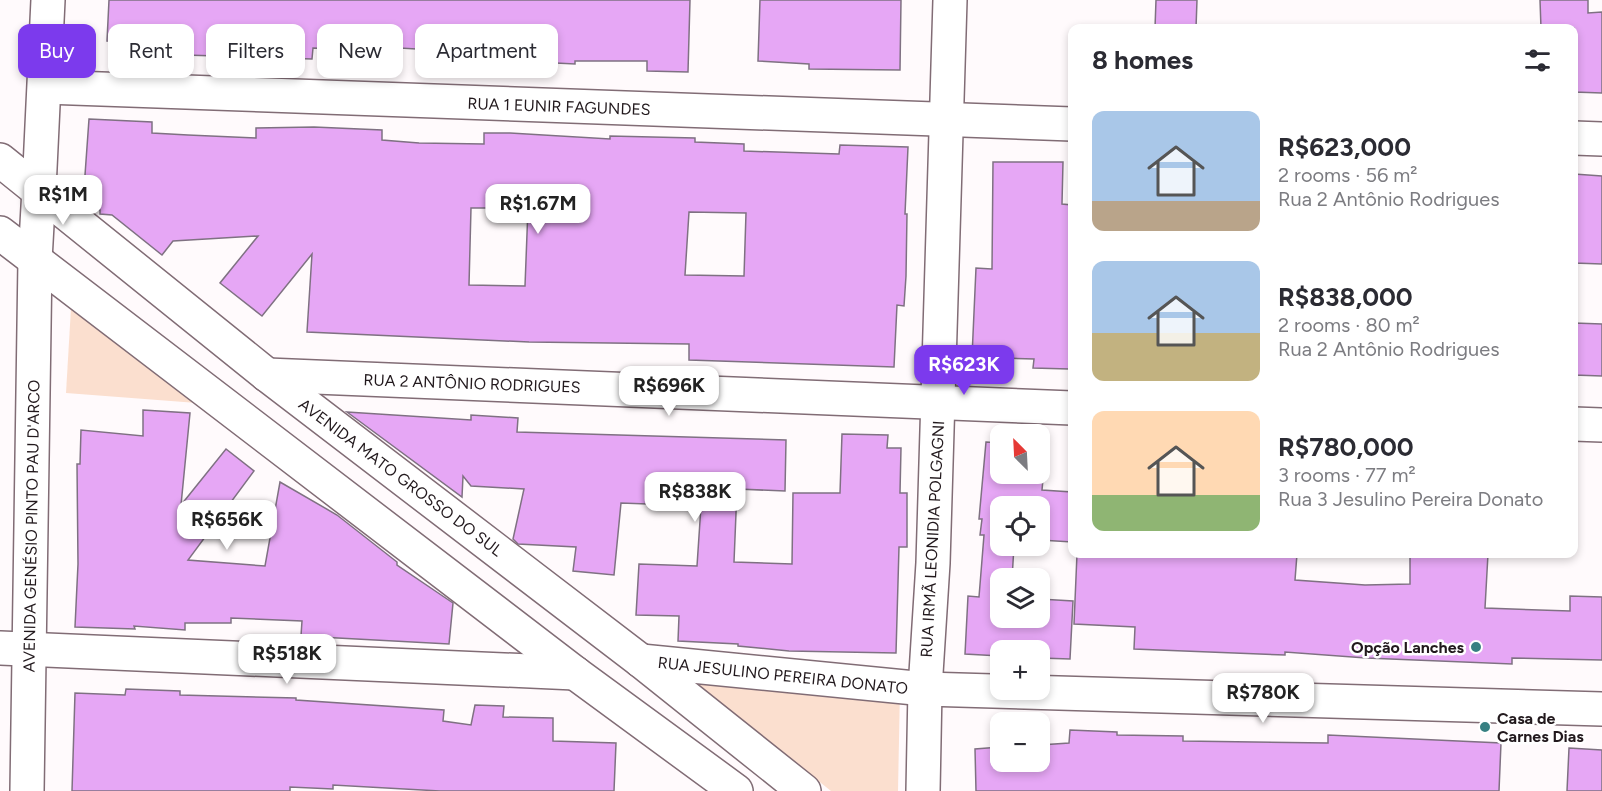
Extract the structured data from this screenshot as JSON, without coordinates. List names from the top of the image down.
{
  "streets": {
    "street": [
      "RUA 1 EUNIR FAGUNDES",
      "RUA 2 ANTÔNIO RODRIGUES",
      "AVENIDA MATO GROSSO DO SUL",
      "AVENIDA GENÉSIO PINTO PAU D'ARCO",
      "RUA IRMÃ LEONIDIA POLGAGNI",
      "RUA JESULINO PEREIRA DONATO"
    ]
  },
  "crossings": [
    ["RUA 1 EUNIR FAGUNDES", "AVENIDA GENÉSIO PINTO PAU D'ARCO"],
    ["RUA 1 EUNIR FAGUNDES", "RUA IRMÃ LEONIDIA POLGAGNI"],
    ["RUA 2 ANTÔNIO RODRIGUES", "AVENIDA MATO GROSSO DO SUL"],
    ["RUA 2 ANTÔNIO RODRIGUES", "RUA IRMÃ LEONIDIA POLGAGNI"],
    ["AVENIDA MATO GROSSO DO SUL", "AVENIDA GENÉSIO PINTO PAU D'ARCO"],
    ["AVENIDA MATO GROSSO DO SUL", "RUA JESULINO PEREIRA DONATO"],
    ["RUA IRMÃ LEONIDIA POLGAGNI", "RUA JESULINO PEREIRA DONATO"]
  ],
  "places": ["Opção Lanches", "Casa de Carnes Dias"],
  "north": "top left",
  "page": {
    "chip": [
      "Buy",
      "Rent",
      "Filters",
      "New",
      "Apartment"
    ],
    "heading": "8 homes",
    "list": [
      {
        "name": "R$623,000",
        "note": "2 rooms · 56 m² · Rua 2 Antônio Rodrigues"
      },
      {
        "name": "R$838,000",
        "note": "2 rooms · 80 m² · Rua 2 Antônio Rodrigues"
      },
      {
        "name": "R$780,000",
        "note": "3 rooms · 77 m² · Rua 3 Jesulino Pereira Donato"
      }
    ],
    "price": [
      "R$1M",
      "R$1.67M",
      "R$623K",
      "R$696K",
      "R$838K",
      "R$656K",
      "R$518K",
      "R$780K"
    ],
    "map_buttons": ["+", "−"]
  }
}
